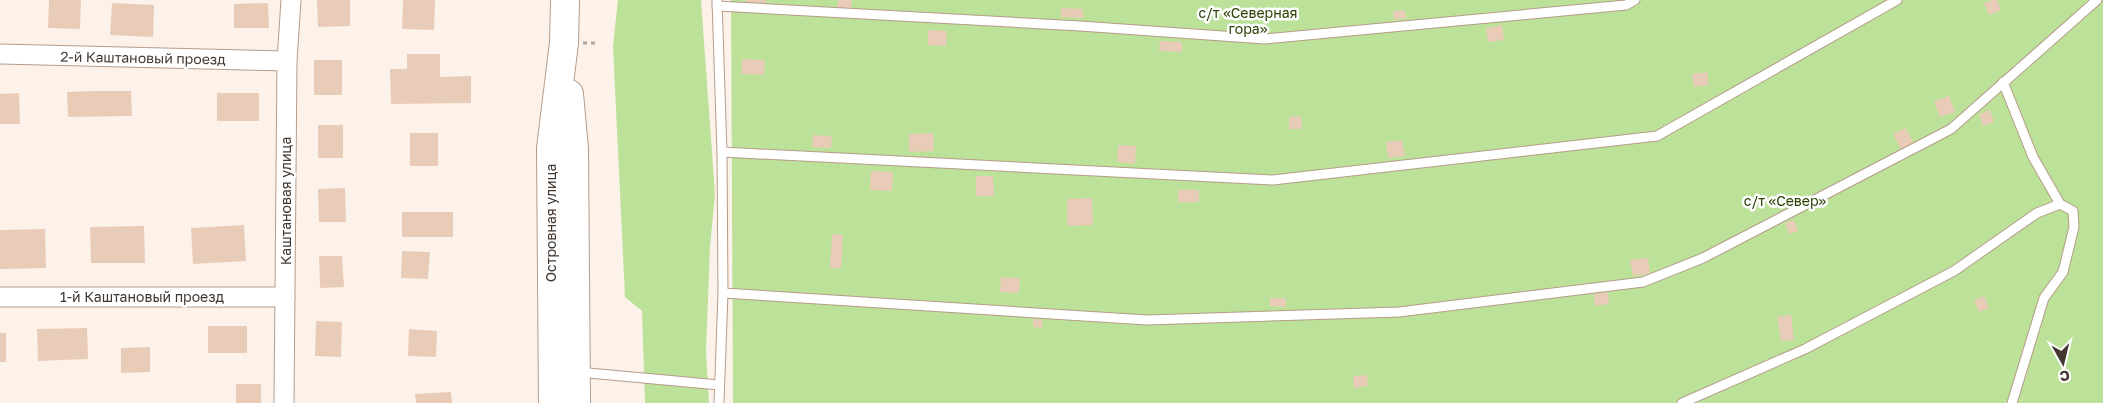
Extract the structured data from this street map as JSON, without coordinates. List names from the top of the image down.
{
  "streets": {
    "main road": ["Островная улица"],
    "street": ["2-й Каштановый проезд", "Каштановая улица", "1-й Каштановый проезд"]
  },
  "crossings": [
    ["2-й Каштановый проезд", "Каштановая улица"],
    ["Каштановая улица", "1-й Каштановый проезд"]
  ],
  "parks": ["с/т «Северная гора»", "с/т «Север»"],
  "north": "bottom"
}
